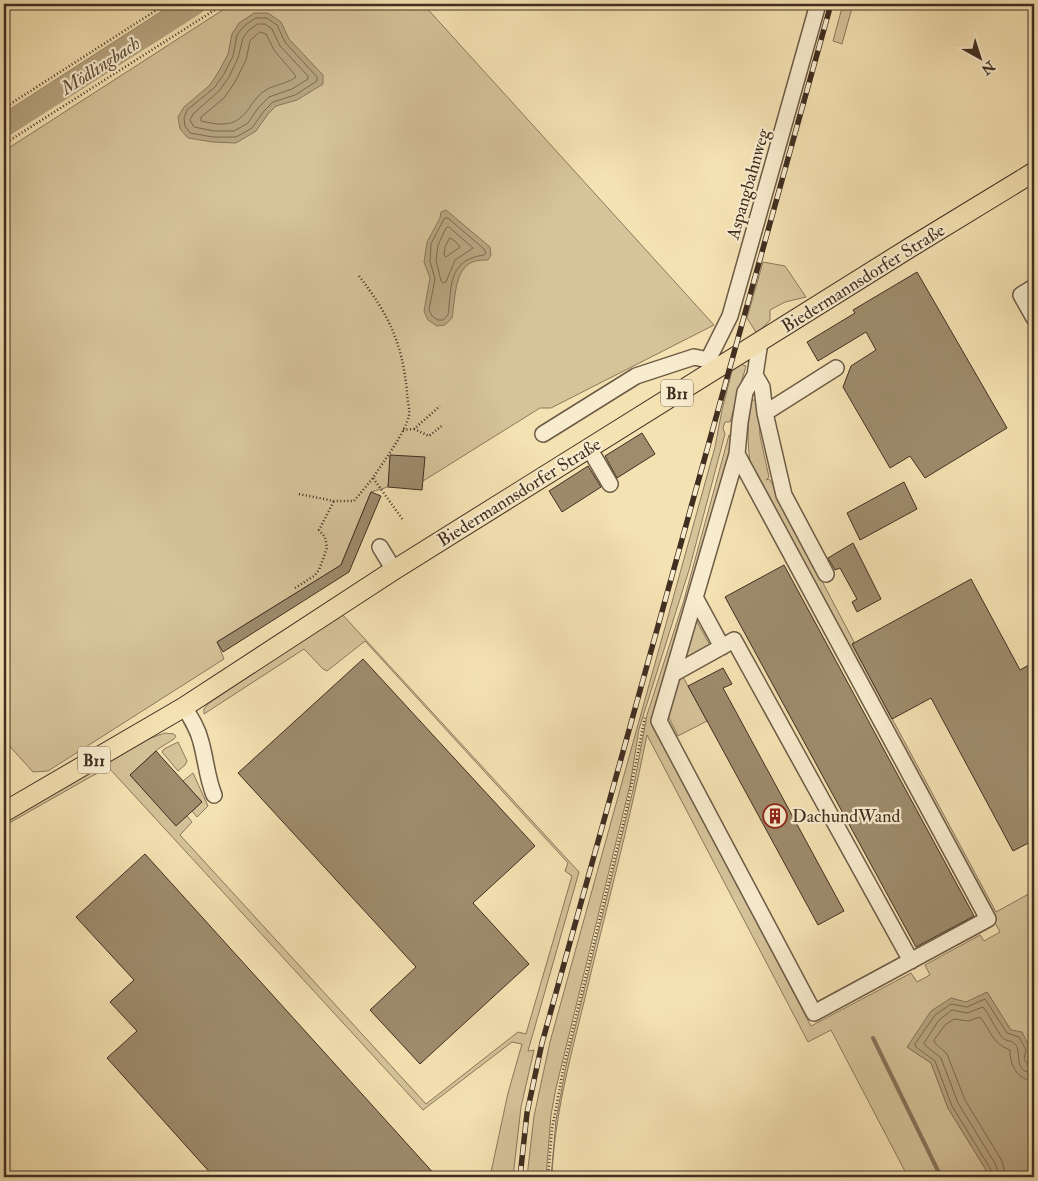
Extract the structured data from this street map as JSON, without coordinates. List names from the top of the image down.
{
  "streets": {
    "main road": ["Biedermannsdorfer Straße", "B11"],
    "street": ["Aspangbahnweg"]
  },
  "crossings": [
    ["Aspangbahnweg", "Biedermannsdorfer Straße"]
  ],
  "water": ["Mödlingbach"],
  "places": {
    "building": ["DachundWand"]
  },
  "north": "bottom right"
}
